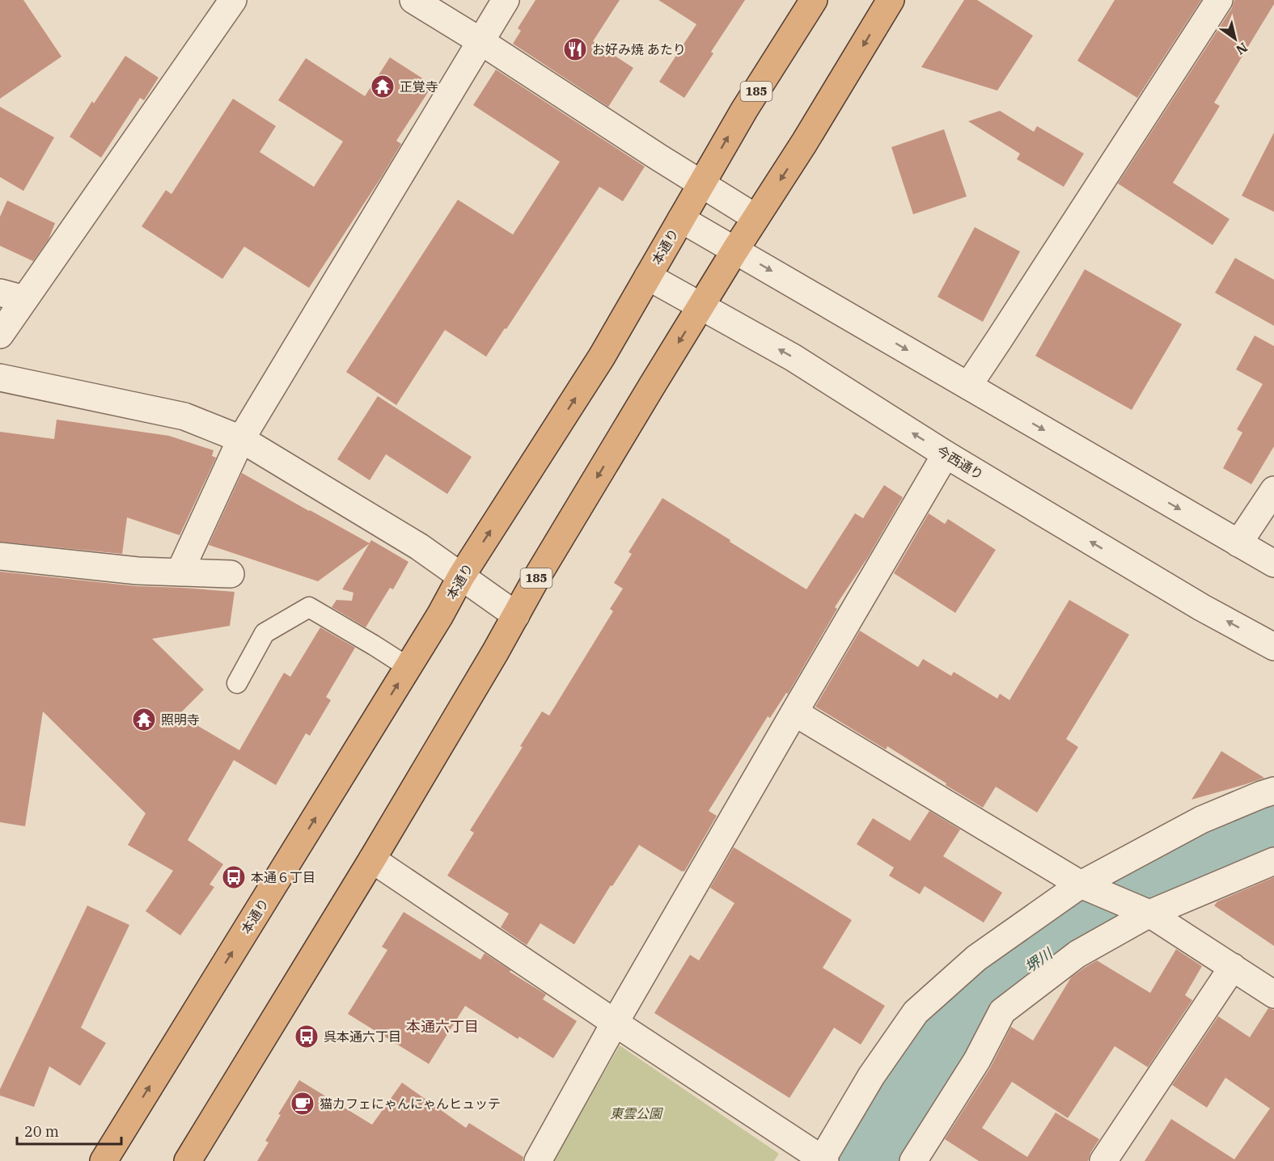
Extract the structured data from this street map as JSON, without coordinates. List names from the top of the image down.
{
  "streets": {
    "highway": ["185", "本通り"],
    "street": ["今西通り"]
  },
  "crossings": [
    ["185", "今西通り"],
    ["本通り", "今西通り"]
  ],
  "districts": ["本通六丁目"],
  "water": ["堺川"],
  "parks": ["東雲公園"],
  "places": {
    "restaurant": ["お好み焼 あたり"],
    "temple": ["正覚寺", "照明寺"],
    "bus stop": ["本通６丁目", "呉本通六丁目"],
    "cafe": ["猫カフェにゃんにゃんヒュッテ"]
  },
  "scale_bar": "20 m",
  "north": "bottom right"
}
